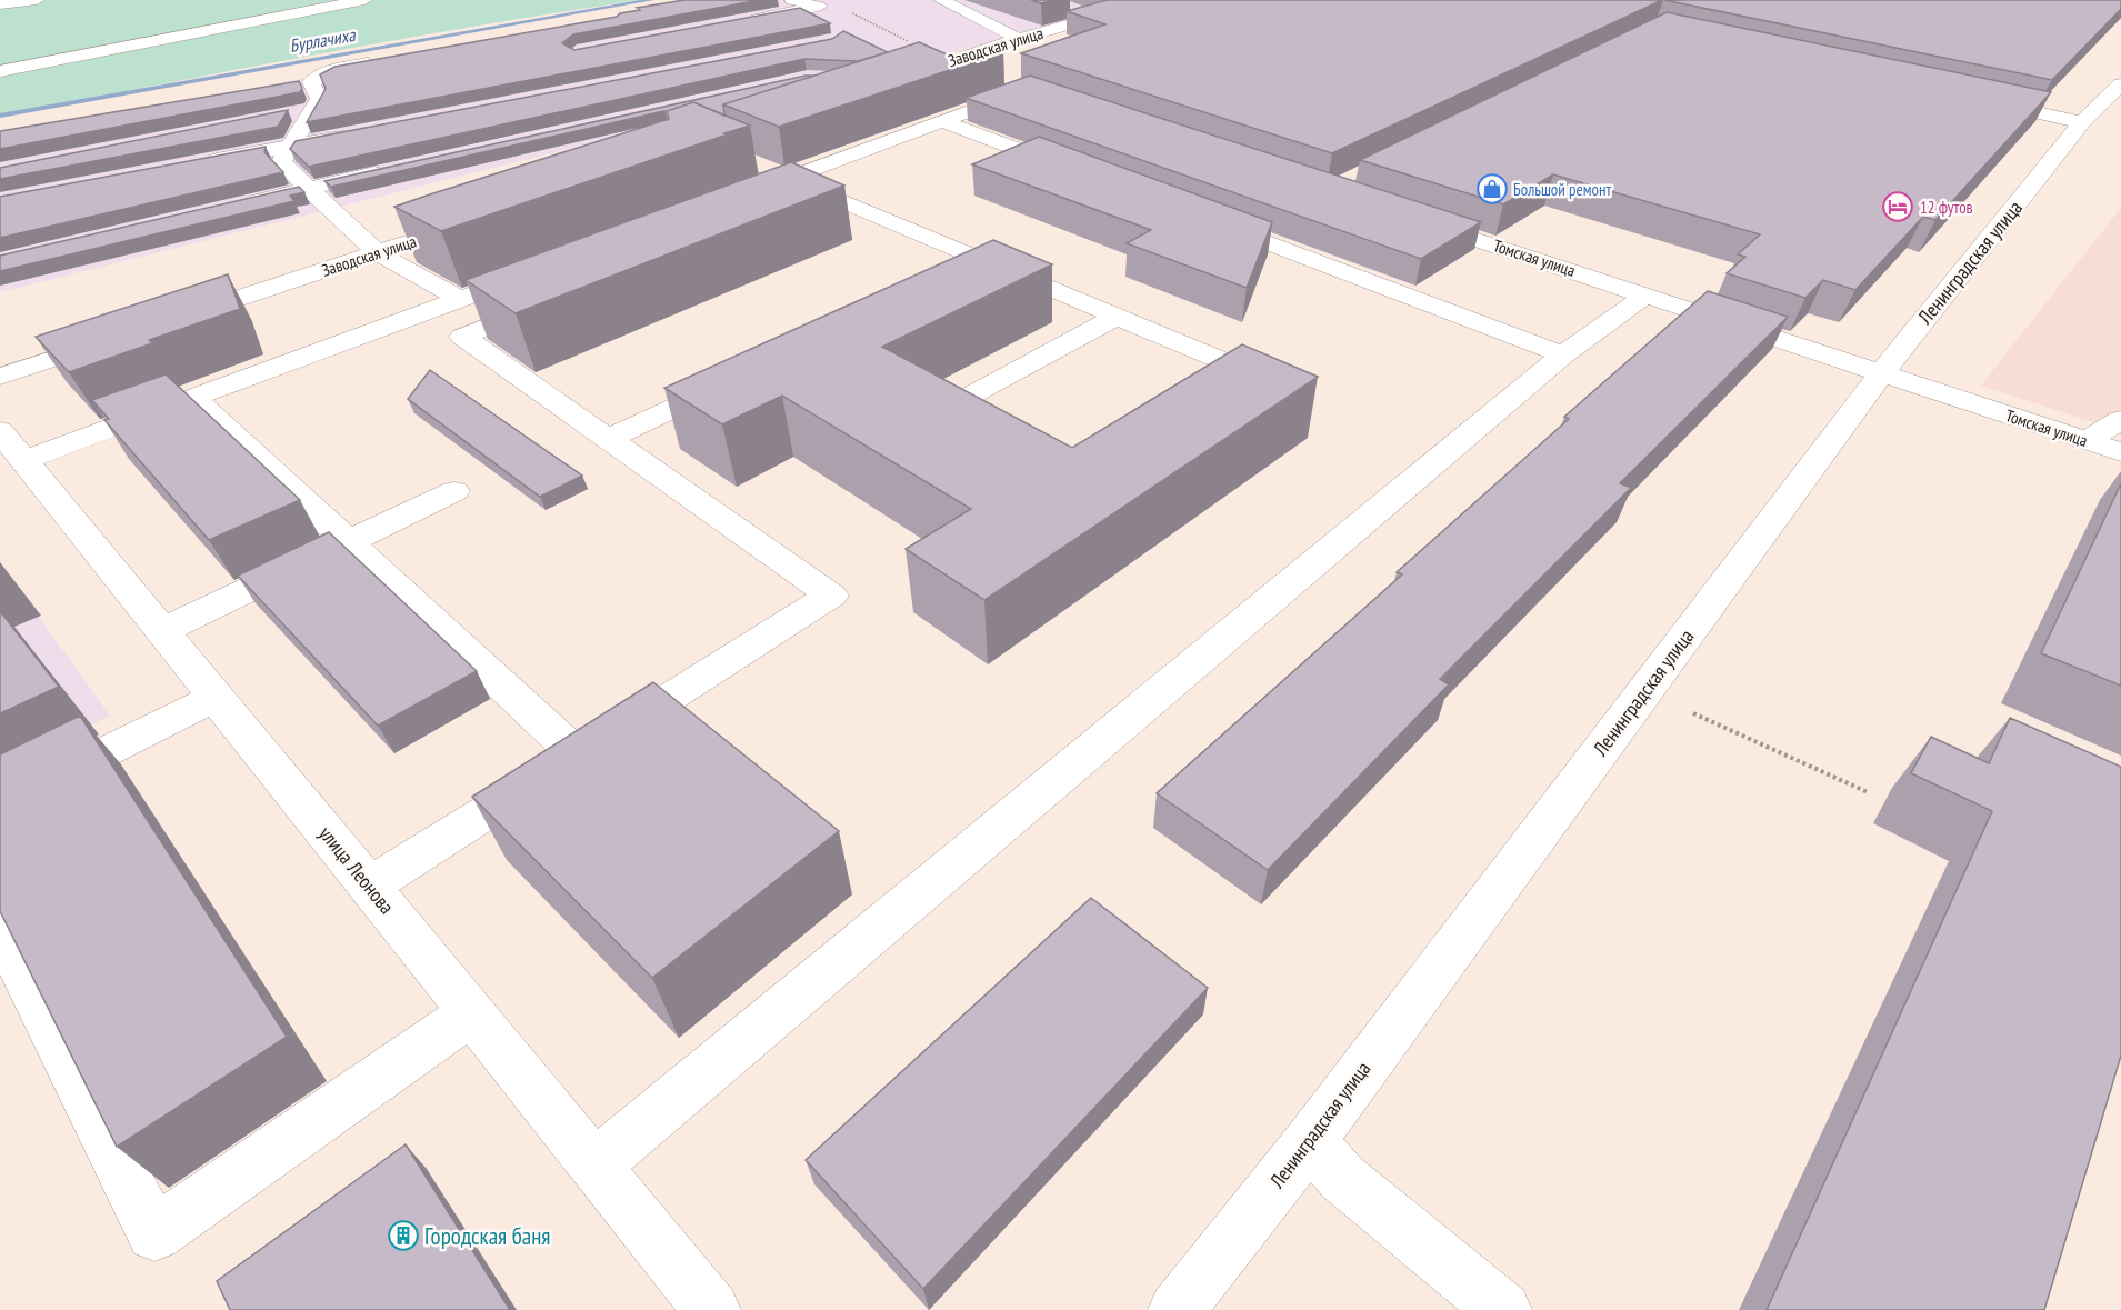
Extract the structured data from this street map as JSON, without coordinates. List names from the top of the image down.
{
  "streets": {
    "street": [
      "Заводская улица",
      "Томская улица",
      "Ленинградская улица",
      "улица Леонова"
    ]
  },
  "crossings": [
    ["Томская улица", "Ленинградская улица"]
  ],
  "water": ["Бурлачиха"],
  "places": {
    "shop": ["Большой ремонт"],
    "hotel": ["12 футов"],
    "building": ["Городская баня"]
  }
}
